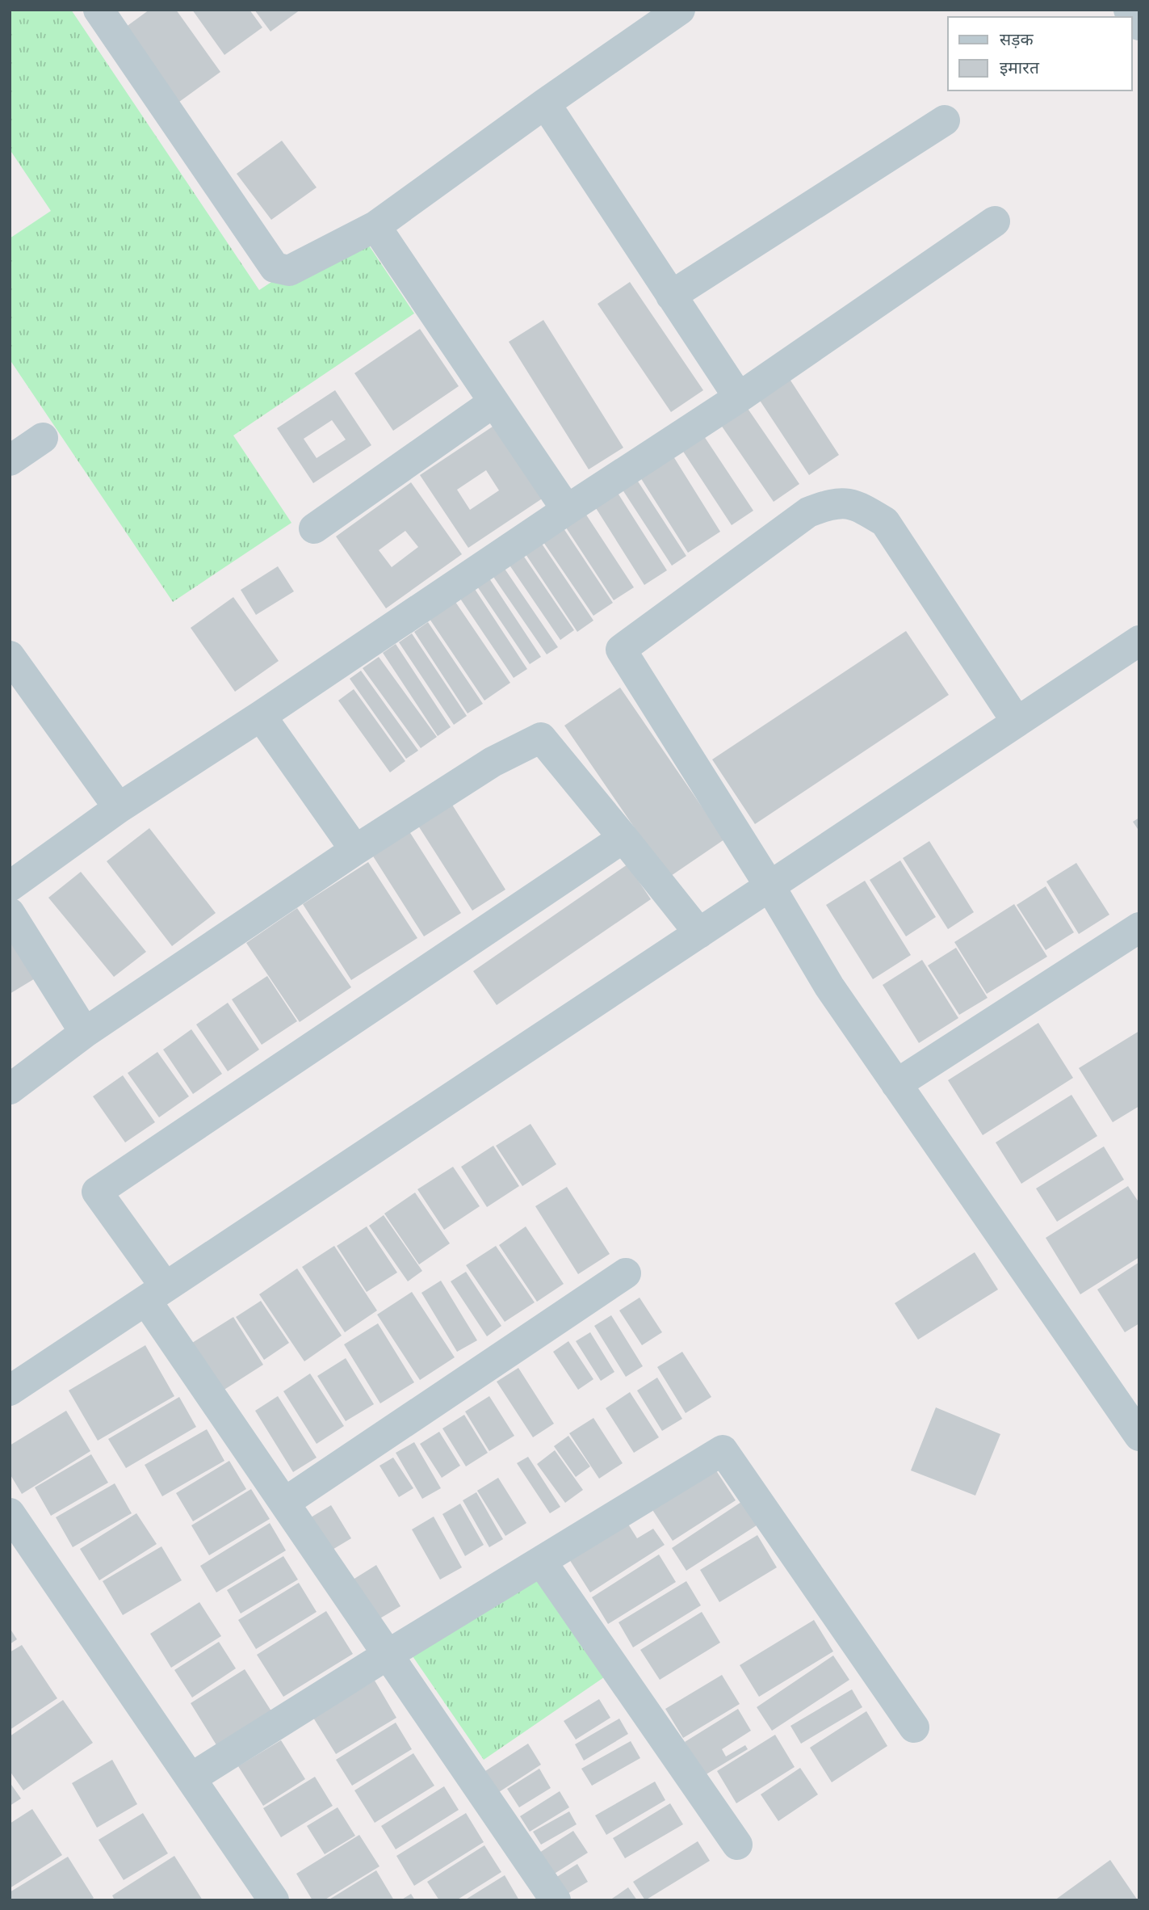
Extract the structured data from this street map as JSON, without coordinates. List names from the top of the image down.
{
  "legend": ["सड़क", "इमारत"]
}
